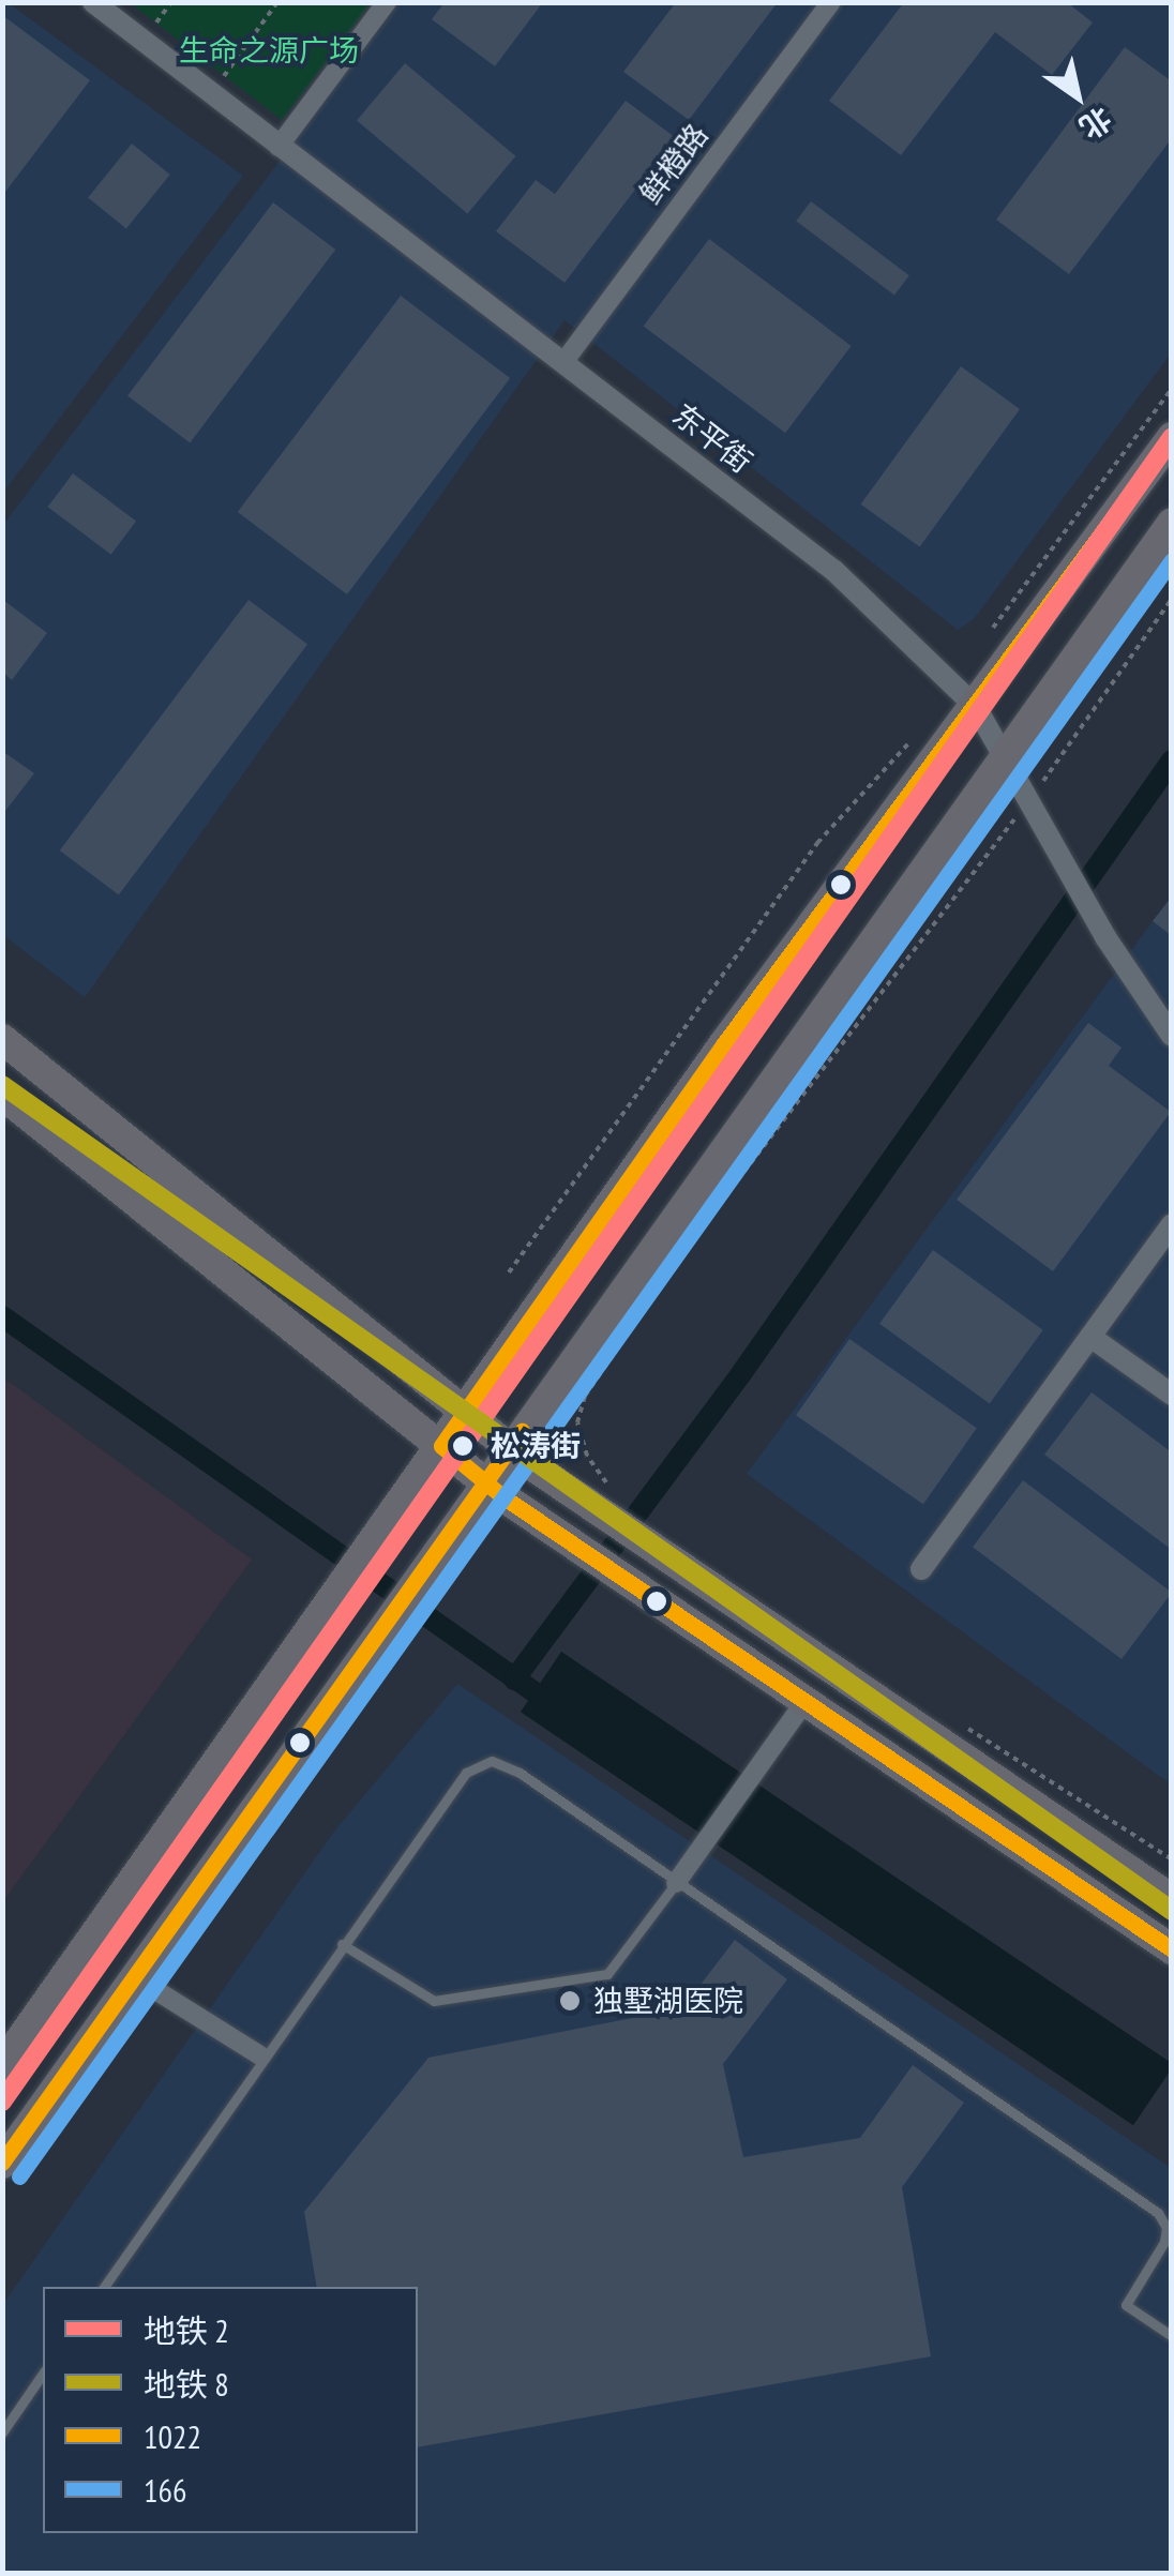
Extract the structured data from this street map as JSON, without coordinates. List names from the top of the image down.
{
  "streets": {
    "street": ["鲜橙路", "东平街"]
  },
  "crossings": [
    ["鲜橙路", "东平街"]
  ],
  "parks": ["生命之源广场"],
  "places": ["松涛街", "独墅湖医院"],
  "lines": [
    "metro line 2",
    "transit line 1022",
    "transit line 166",
    "metro line 8"
  ],
  "legend": [
    "地铁 2",
    "地铁 8",
    "1022",
    "166"
  ],
  "north": "bottom right"
}
